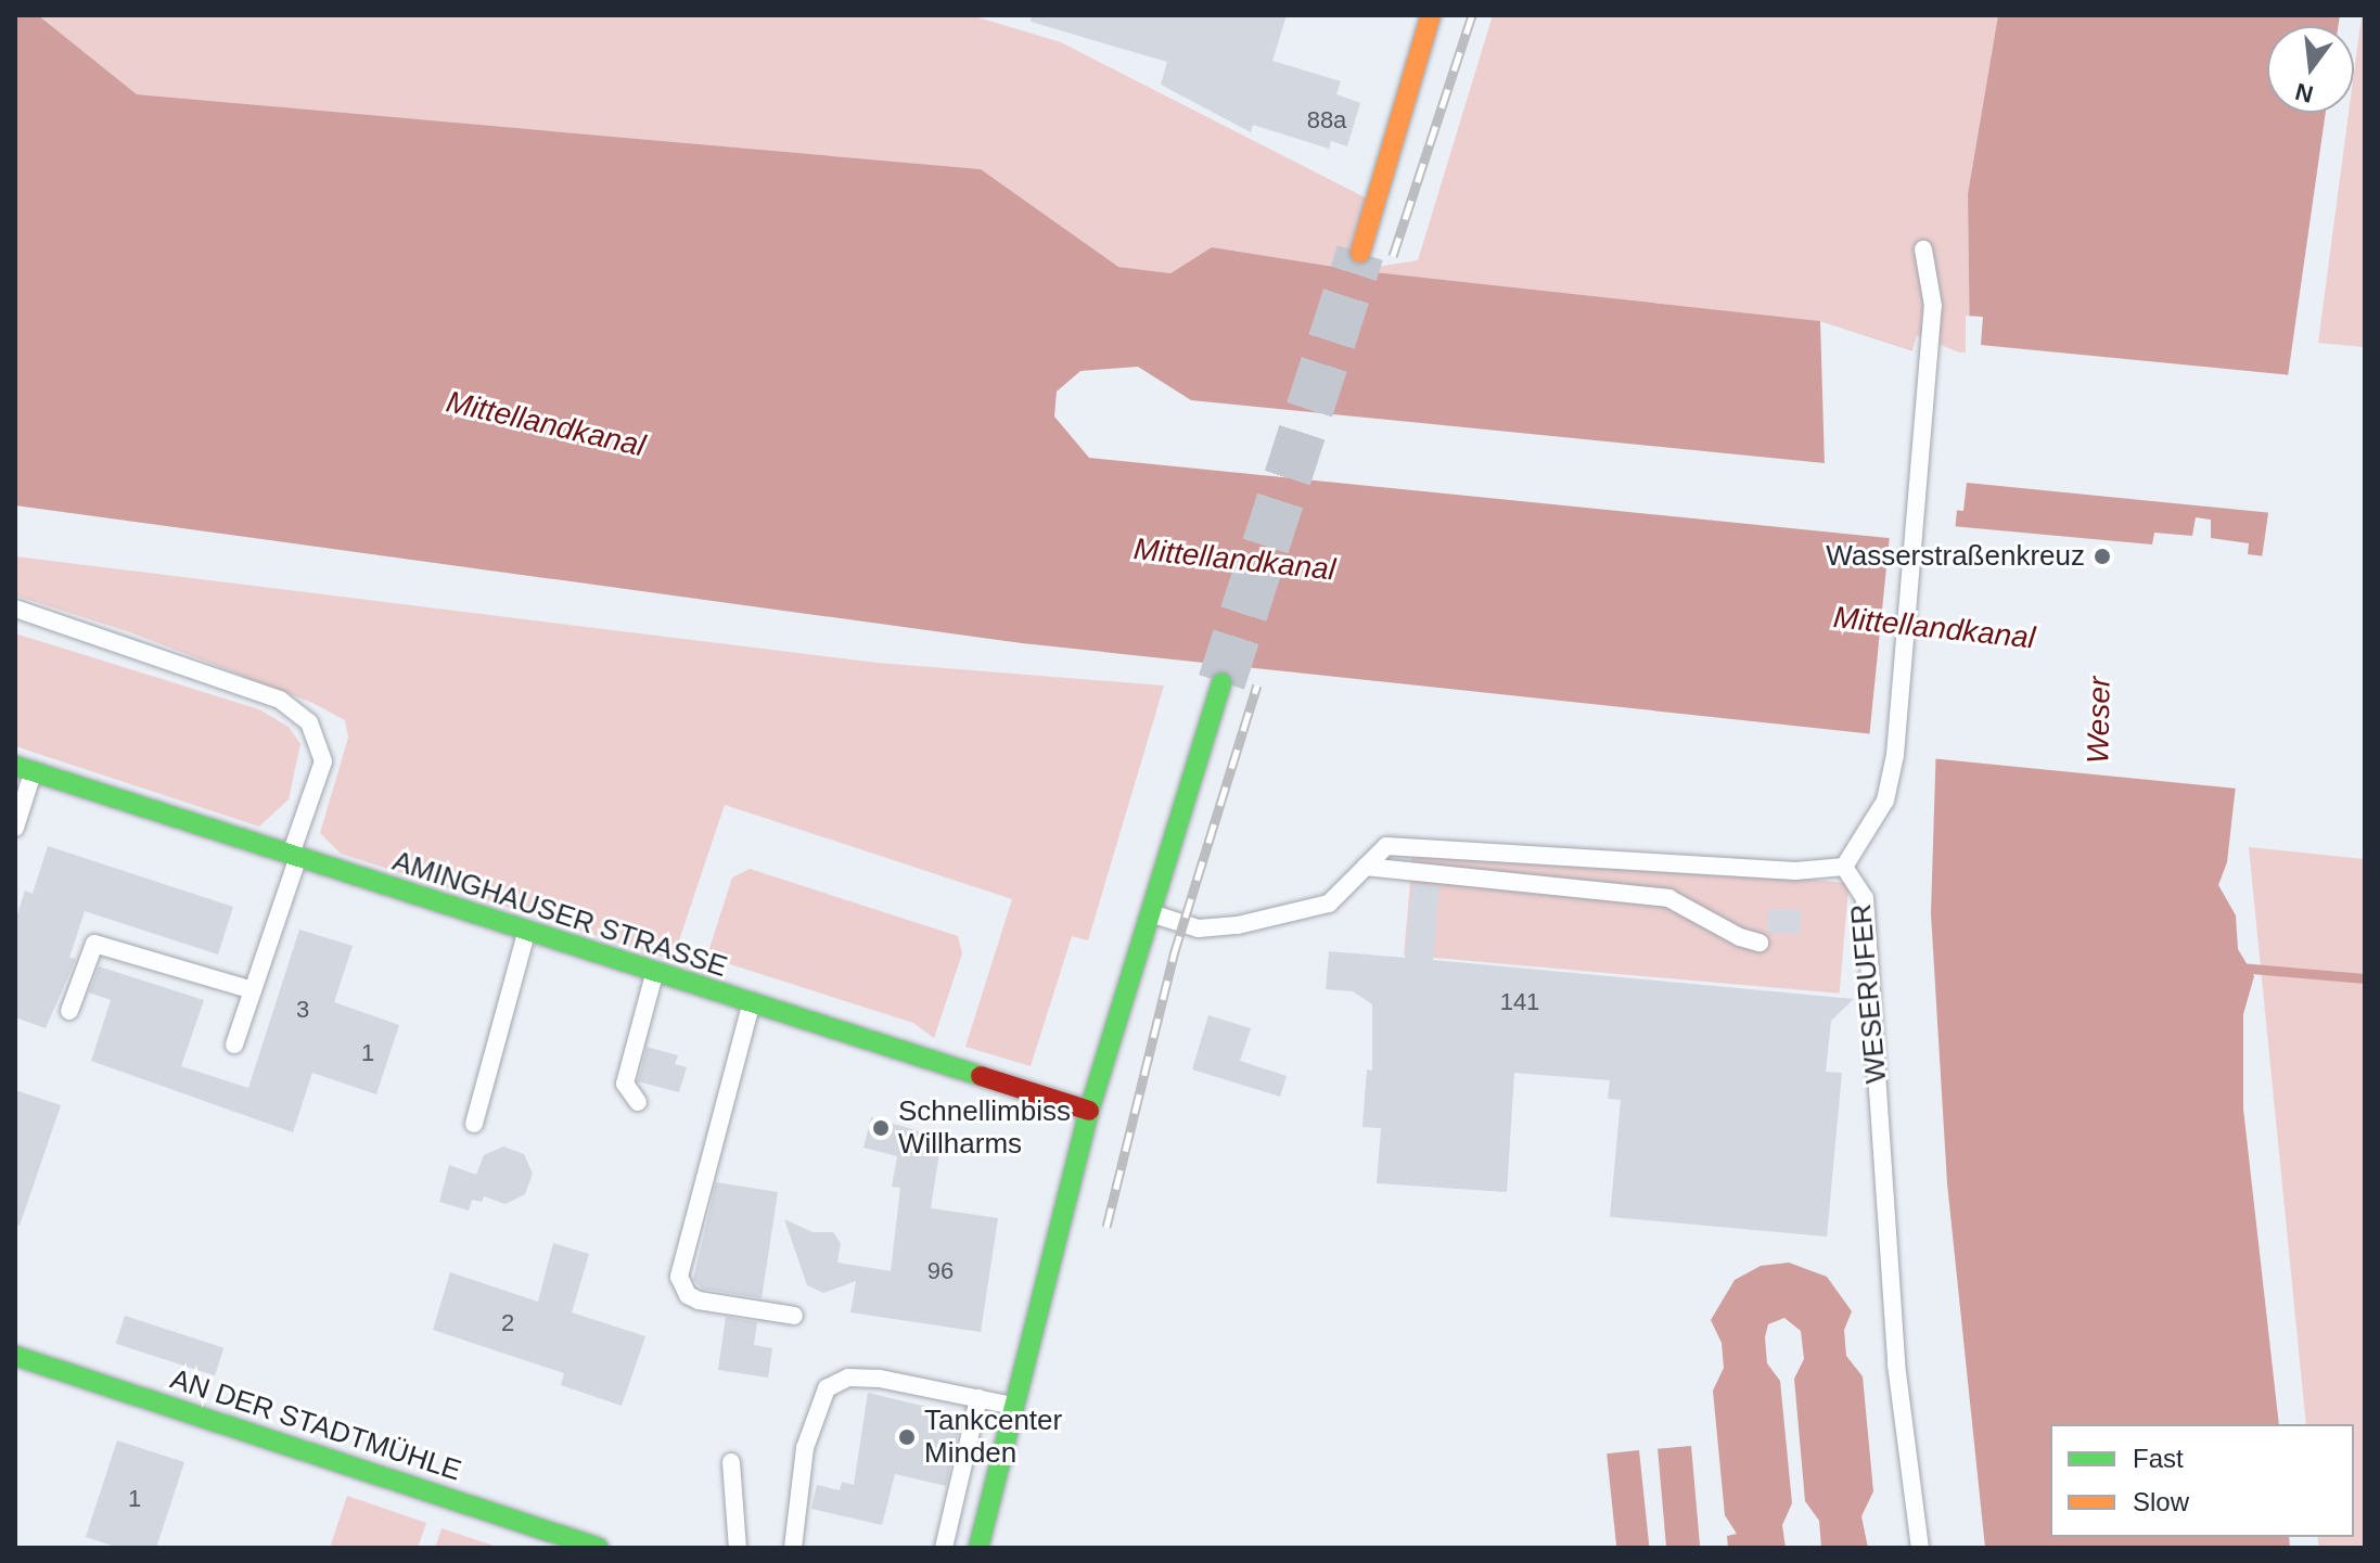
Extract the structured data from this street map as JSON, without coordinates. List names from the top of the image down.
{
  "streets": {
    "street": ["AMINGHAUSER STRASSE", "AN DER STADTMÜHLE"],
    "lane": ["WESERUFER"]
  },
  "water": ["Mittellandkanal", "Weser"],
  "places": ["Wasserstraßenkreuz", "Schnellimbiss Willharms", "Tankcenter Minden"],
  "house_numbers": [
    "88a",
    "141",
    "3",
    "1",
    "96",
    "2",
    "1"
  ],
  "legend": ["Fast", "Slow"],
  "north": "bottom"
}
